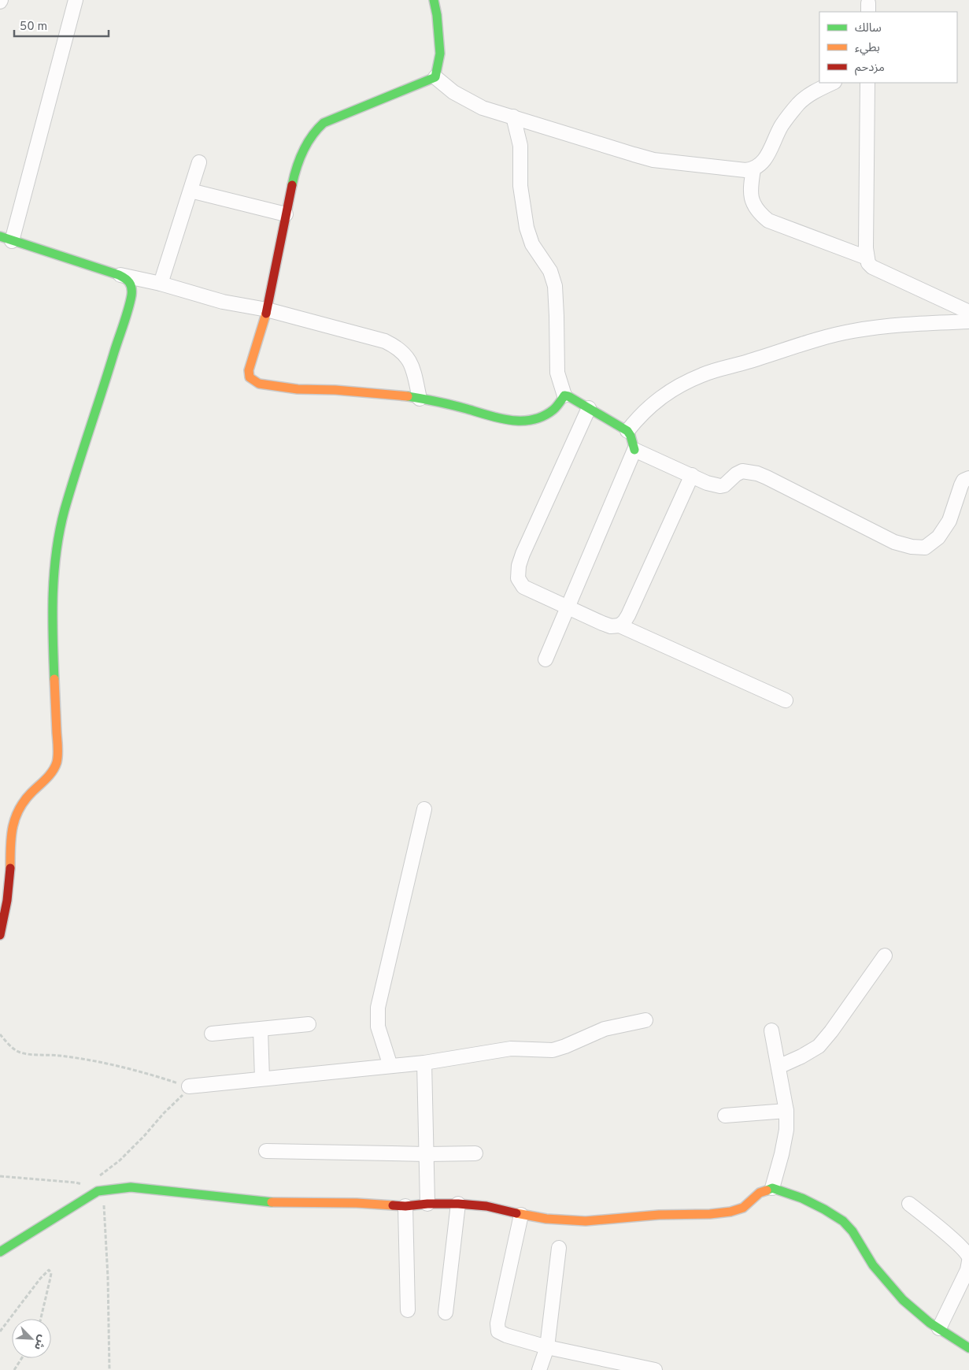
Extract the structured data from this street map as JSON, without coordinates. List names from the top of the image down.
{
  "legend": ["سالك", "بطيء", "مزدحم"],
  "scale_bar": "50 m",
  "north": "bottom right"
}
